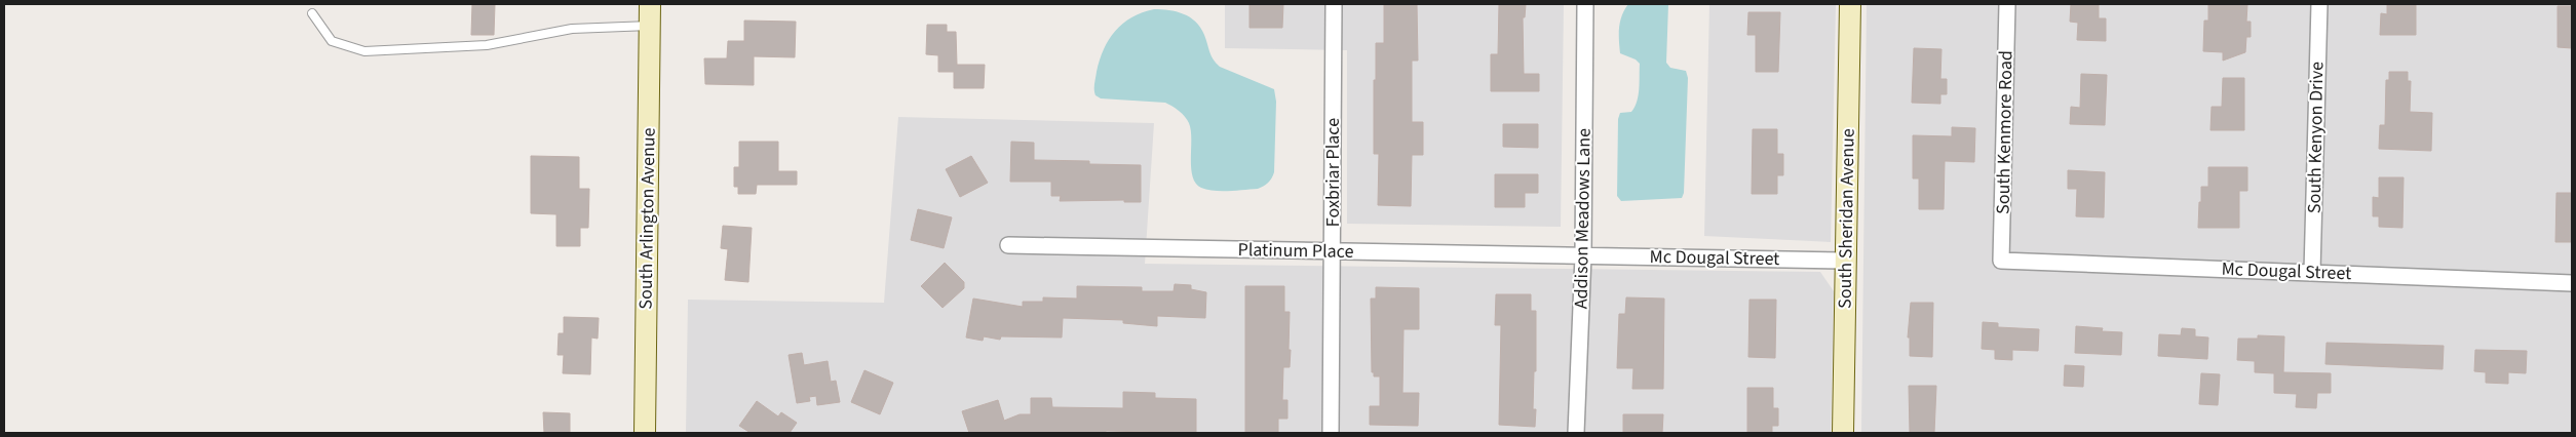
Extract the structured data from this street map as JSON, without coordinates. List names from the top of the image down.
{
  "streets": {
    "main road": ["South Arlington Avenue", "South Sheridan Avenue"],
    "street": [
      "South Kenmore Road",
      "South Kenyon Drive",
      "Foxbriar Place",
      "Addison Meadows Lane",
      "Platinum Place",
      "Mc Dougal Street"
    ]
  },
  "crossings": [
    ["South Kenmore Road", "Mc Dougal Street"],
    ["South Kenyon Drive", "Mc Dougal Street"],
    ["Foxbriar Place", "Platinum Place"],
    ["Addison Meadows Lane", "Platinum Place"],
    ["Addison Meadows Lane", "Mc Dougal Street"],
    ["South Sheridan Avenue", "Mc Dougal Street"],
    ["Platinum Place", "Mc Dougal Street"]
  ]
}
